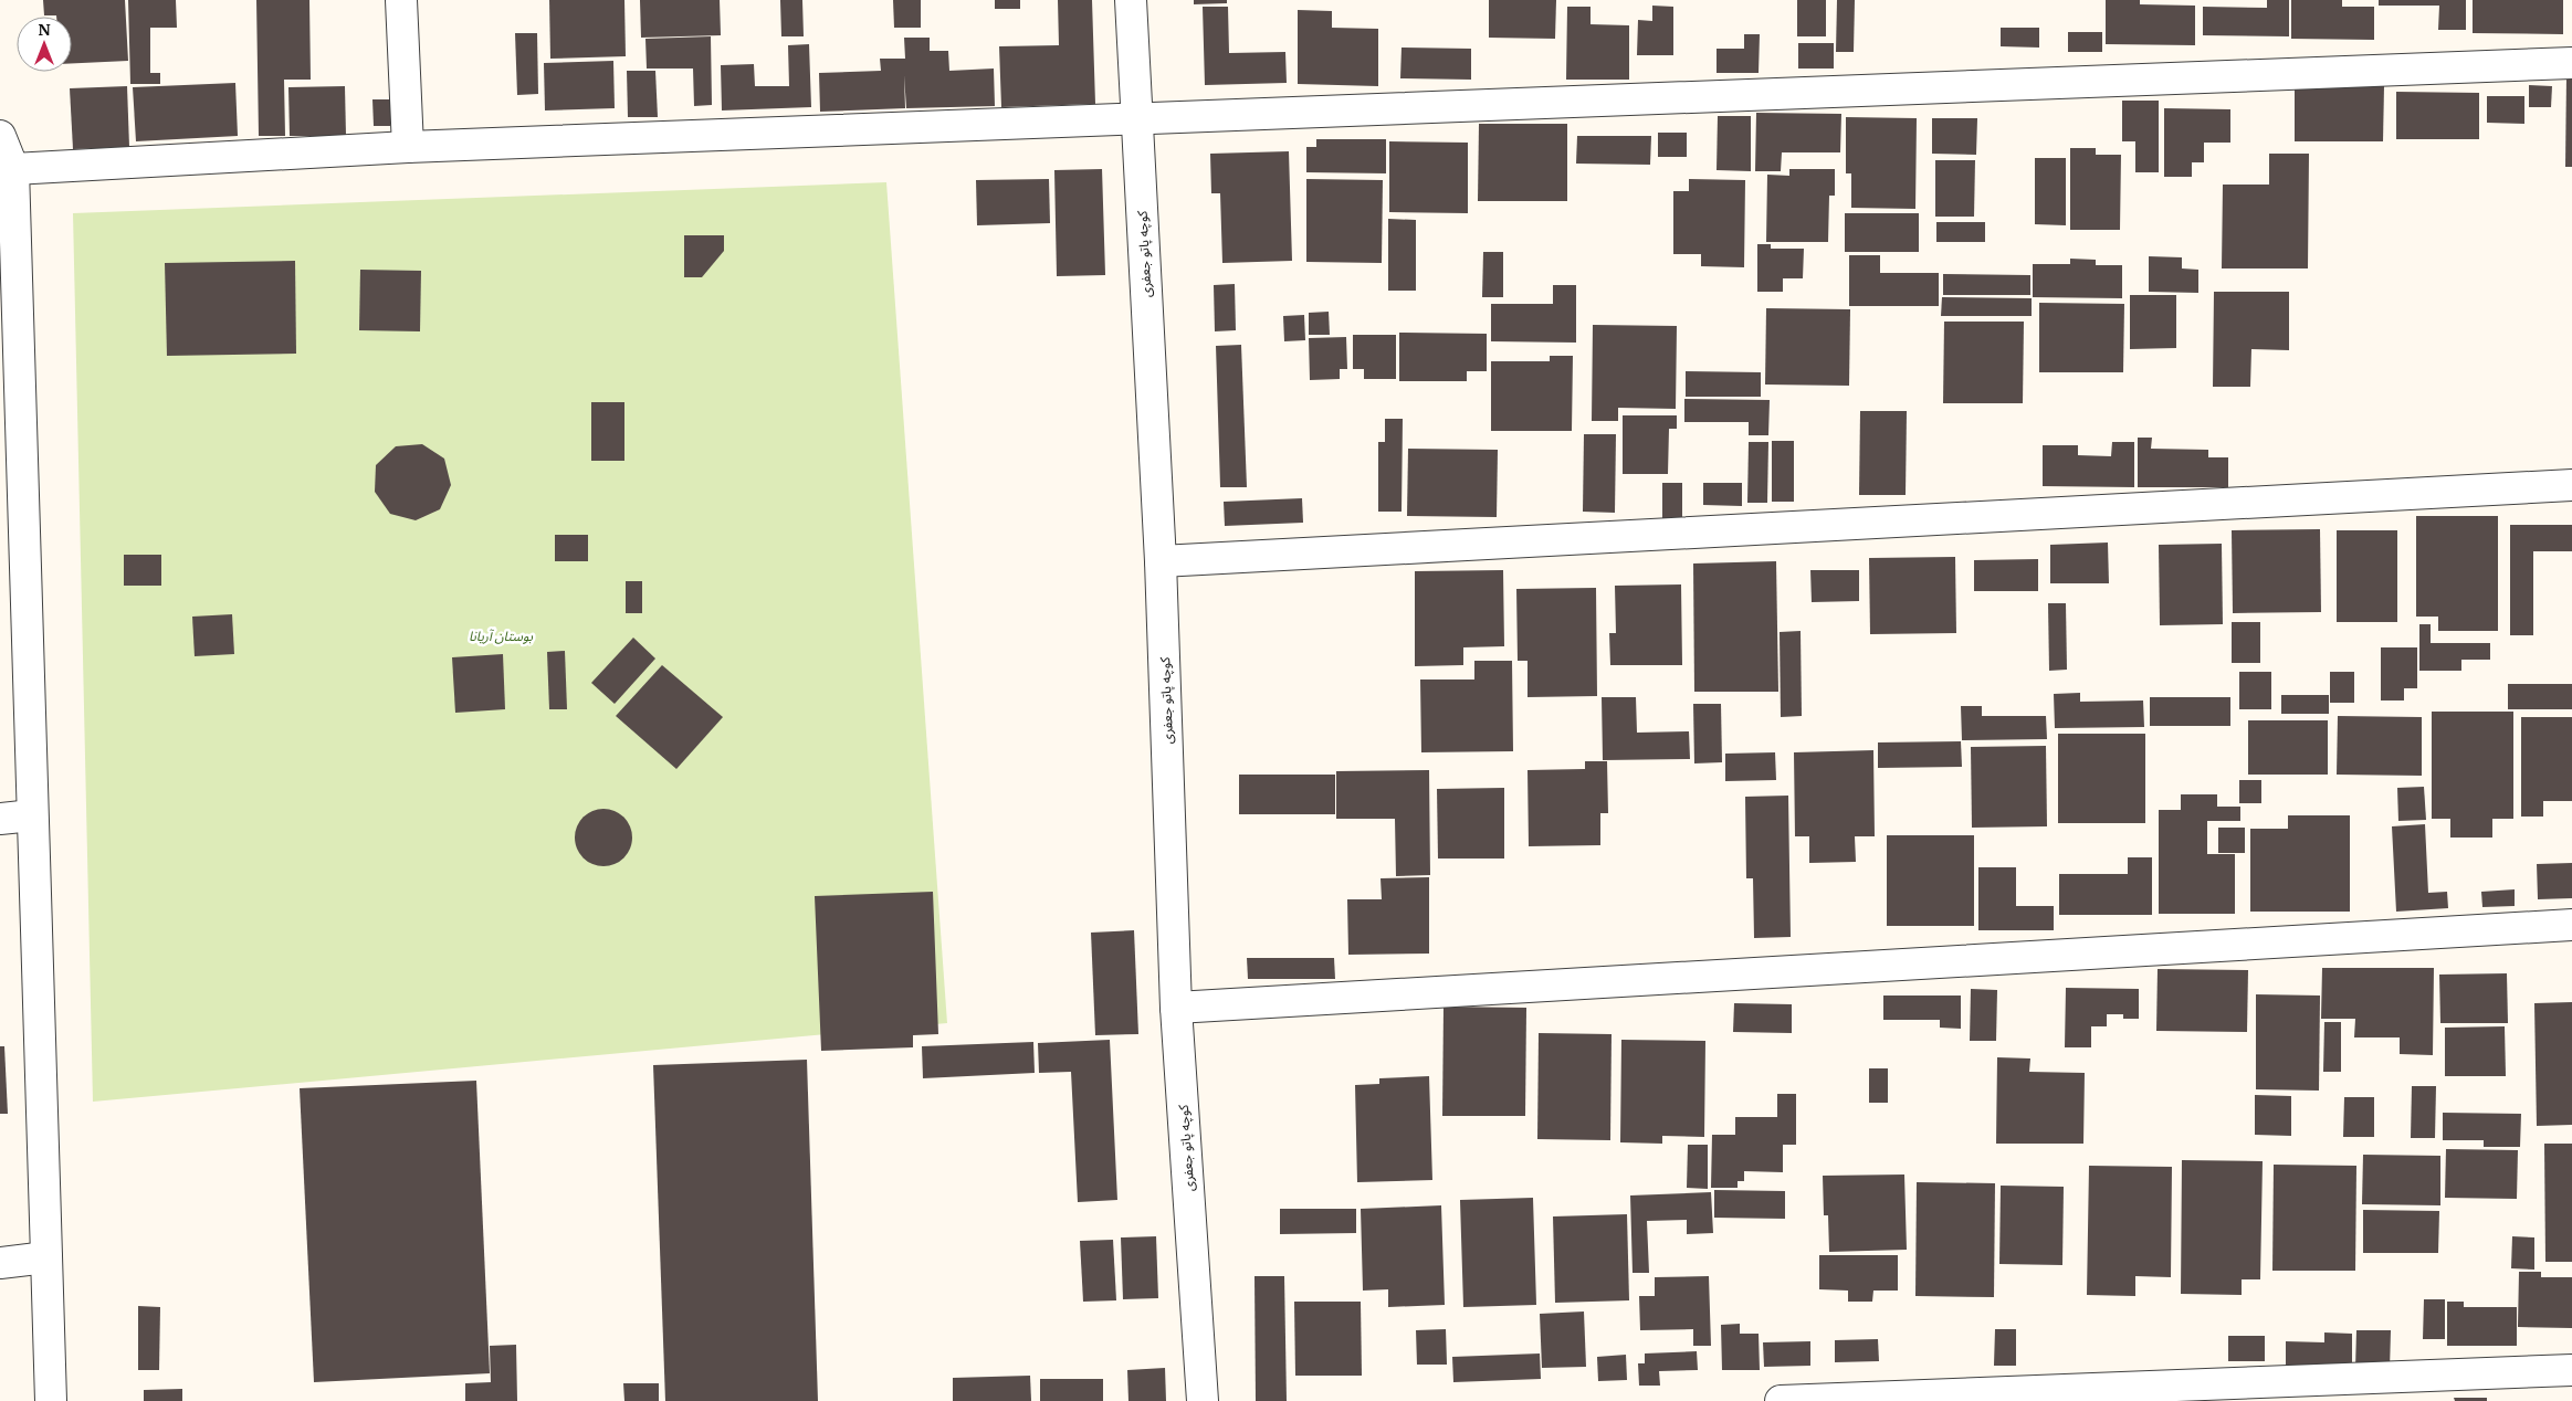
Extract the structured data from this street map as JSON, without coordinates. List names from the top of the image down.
{
  "streets": {
    "street": ["کوچه پاتو جعفری"]
  },
  "parks": ["بوستان آریانا"],
  "north": "top"
}
